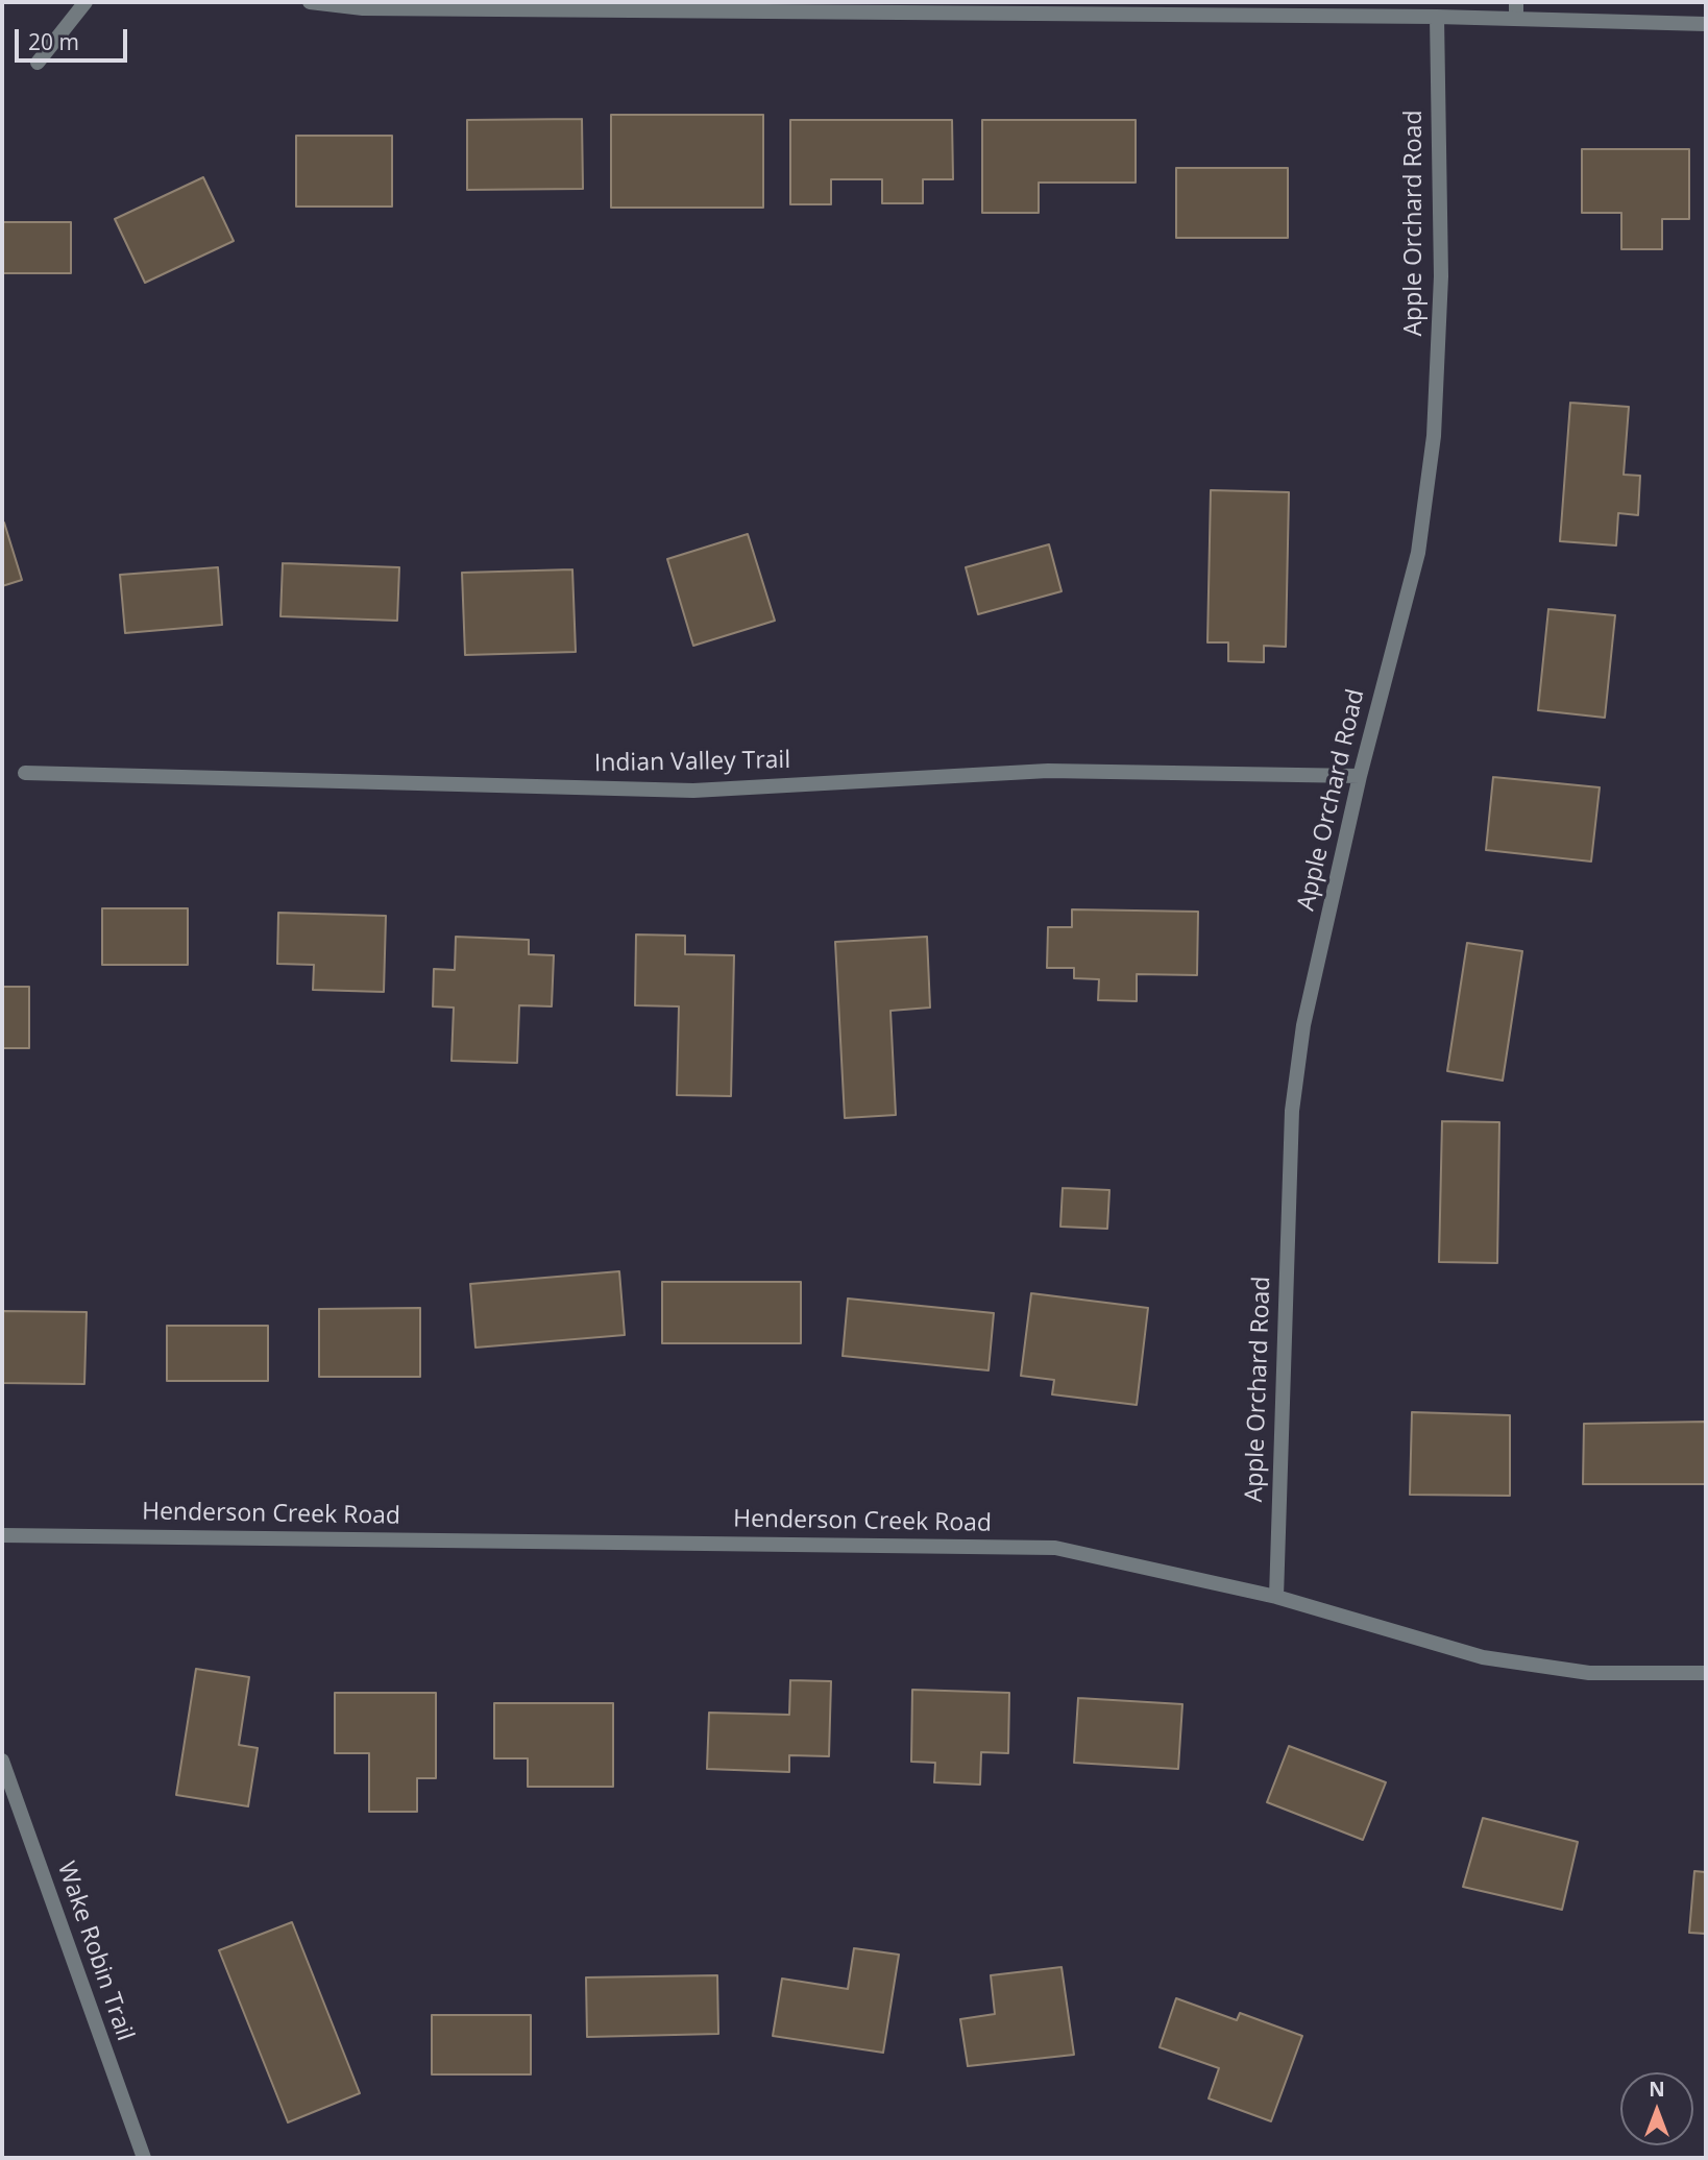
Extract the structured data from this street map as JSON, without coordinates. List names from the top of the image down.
{
  "streets": {
    "street": [
      "Apple Orchard Road",
      "Indian Valley Trail",
      "Henderson Creek Road",
      "Wake Robin Trail"
    ]
  },
  "crossings": [
    ["Apple Orchard Road", "Indian Valley Trail"],
    ["Apple Orchard Road", "Henderson Creek Road"]
  ],
  "scale_bar": "20 m",
  "north": "top"
}
